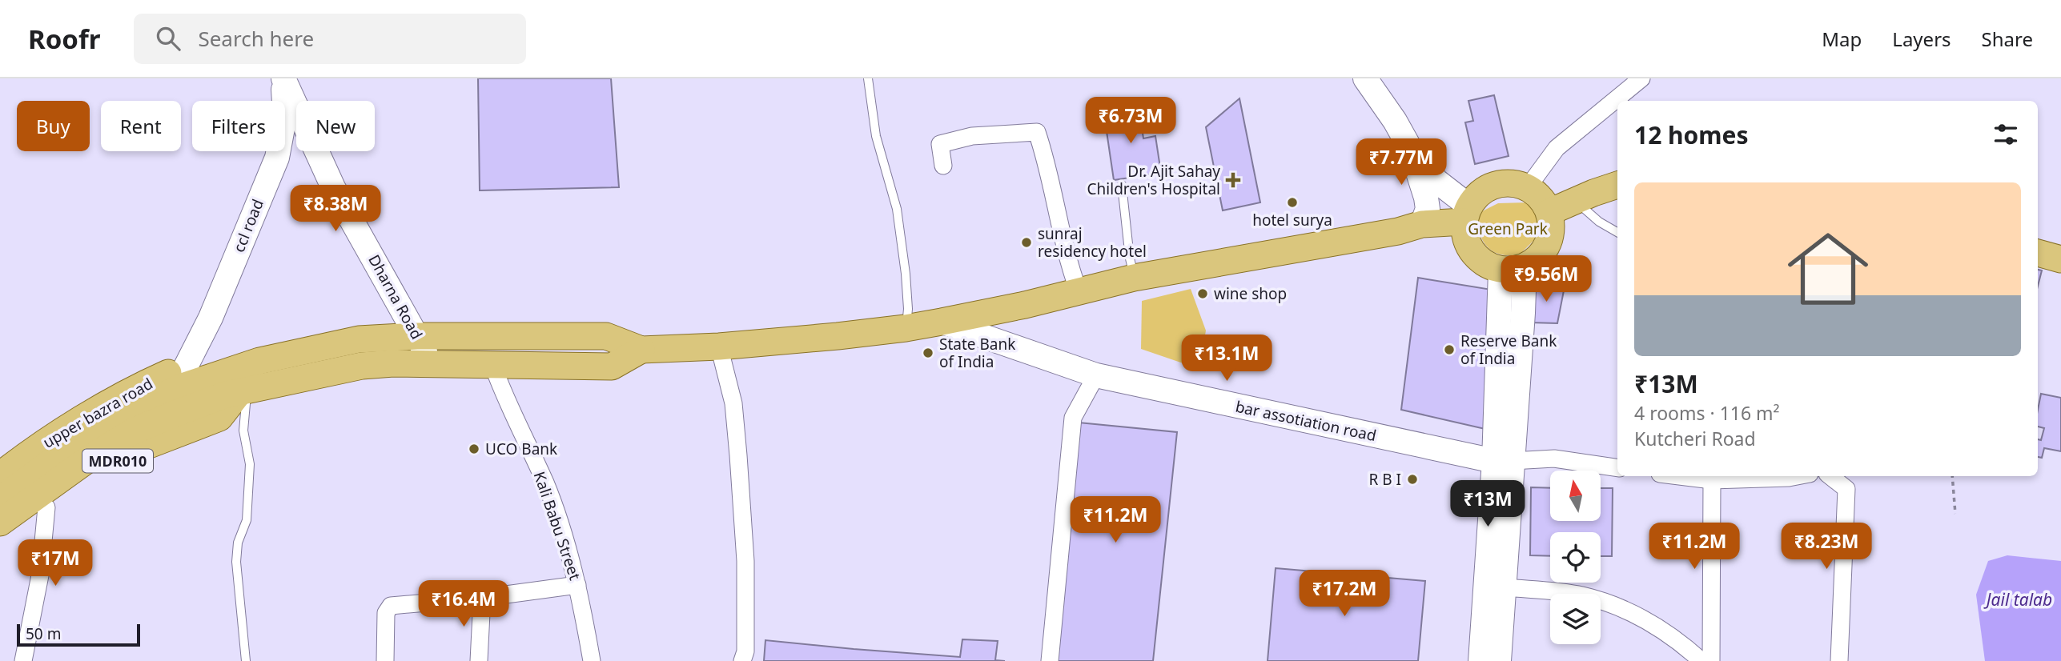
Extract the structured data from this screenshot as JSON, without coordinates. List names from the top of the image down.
{
  "streets": {
    "main road": [
      "ccl road",
      "Dharna Road",
      "upper bazra road",
      "bar assotiation road",
      "MDR010"
    ],
    "street": ["Kali Babu Street"]
  },
  "crossings": [
    ["ccl road", "Dharna Road"],
    ["ccl road", "upper bazra road"],
    ["upper bazra road", "MDR010"]
  ],
  "water": ["Jail talab"],
  "parks": ["Green Park"],
  "places": {
    "health": ["Dr. Ajit Sahay Children's Hospital"],
    "other": [
      "hotel surya",
      "sunraj residency hotel",
      "wine shop",
      "Reserve Bank of India",
      "State Bank of India",
      "UCO Bank",
      "R B I"
    ]
  },
  "scale_bar": "50 m",
  "north": "top",
  "page": {
    "header": "Roofr",
    "search": "Search here",
    "nav": ["Map", "Layers", "Share"],
    "price": [
      "₹6.73M",
      "₹7.77M",
      "₹8.38M",
      "₹9.56M",
      "₹13.1M",
      "₹13M",
      "₹11.2M",
      "₹11.2M",
      "₹8.23M",
      "₹17M",
      "₹17.2M",
      "₹16.4M"
    ],
    "chip": [
      "Buy",
      "Rent",
      "Filters",
      "New"
    ],
    "heading": "12 homes",
    "list": [
      {
        "name": "₹13M",
        "note": "4 rooms · 116 m² · Kutcheri Road"
      }
    ],
    "scale": "50 m"
  }
}
